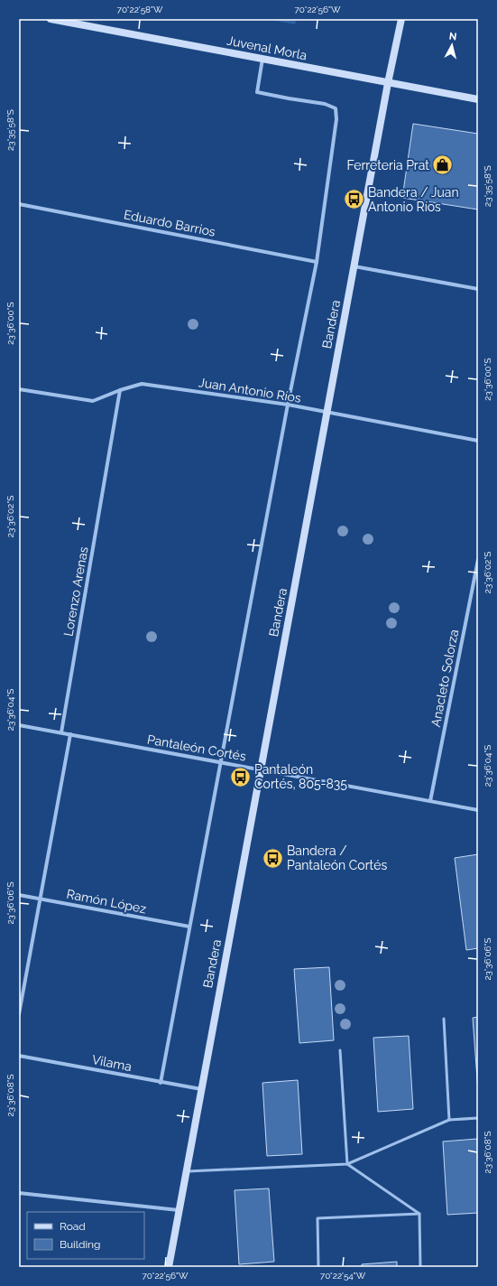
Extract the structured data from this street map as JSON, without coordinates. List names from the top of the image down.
{
  "streets": {
    "street": [
      "Juvenal Morla",
      "Eduardo Barrios",
      "Bandera",
      "Juan Antonio Ríos",
      "Lorenzo Arenas",
      "Anacleto Solorza",
      "Pantaleón Cortés",
      "Ramón López",
      "Vilama"
    ]
  },
  "crossings": [
    ["Juvenal Morla", "Bandera"],
    ["Eduardo Barrios", "Bandera"],
    ["Bandera", "Juan Antonio Ríos"],
    ["Bandera", "Pantaleón Cortés"],
    ["Bandera", "Ramón López"],
    ["Bandera", "Vilama"],
    ["Juan Antonio Ríos", "Lorenzo Arenas"],
    ["Lorenzo Arenas", "Pantaleón Cortés"],
    ["Anacleto Solorza", "Pantaleón Cortés"]
  ],
  "places": {
    "shop": ["Ferreteria Prat"],
    "bus stop": ["Bandera / Juan Antonio Ríos", "Pantaleón Cortés, 805-835", "Bandera / Pantaleón Cortés"]
  },
  "legend": ["Road", "Building"],
  "north": "top",
  "coordinates": [
    "70°22'58\"W",
    "70°22'56\"W",
    "23°35'58\"S",
    "23°36'00\"S",
    "23°36'02\"S",
    "23°36'04\"S",
    "23°36'06\"S",
    "23°36'08\"S",
    "70°22'54\"W"
  ]
}
